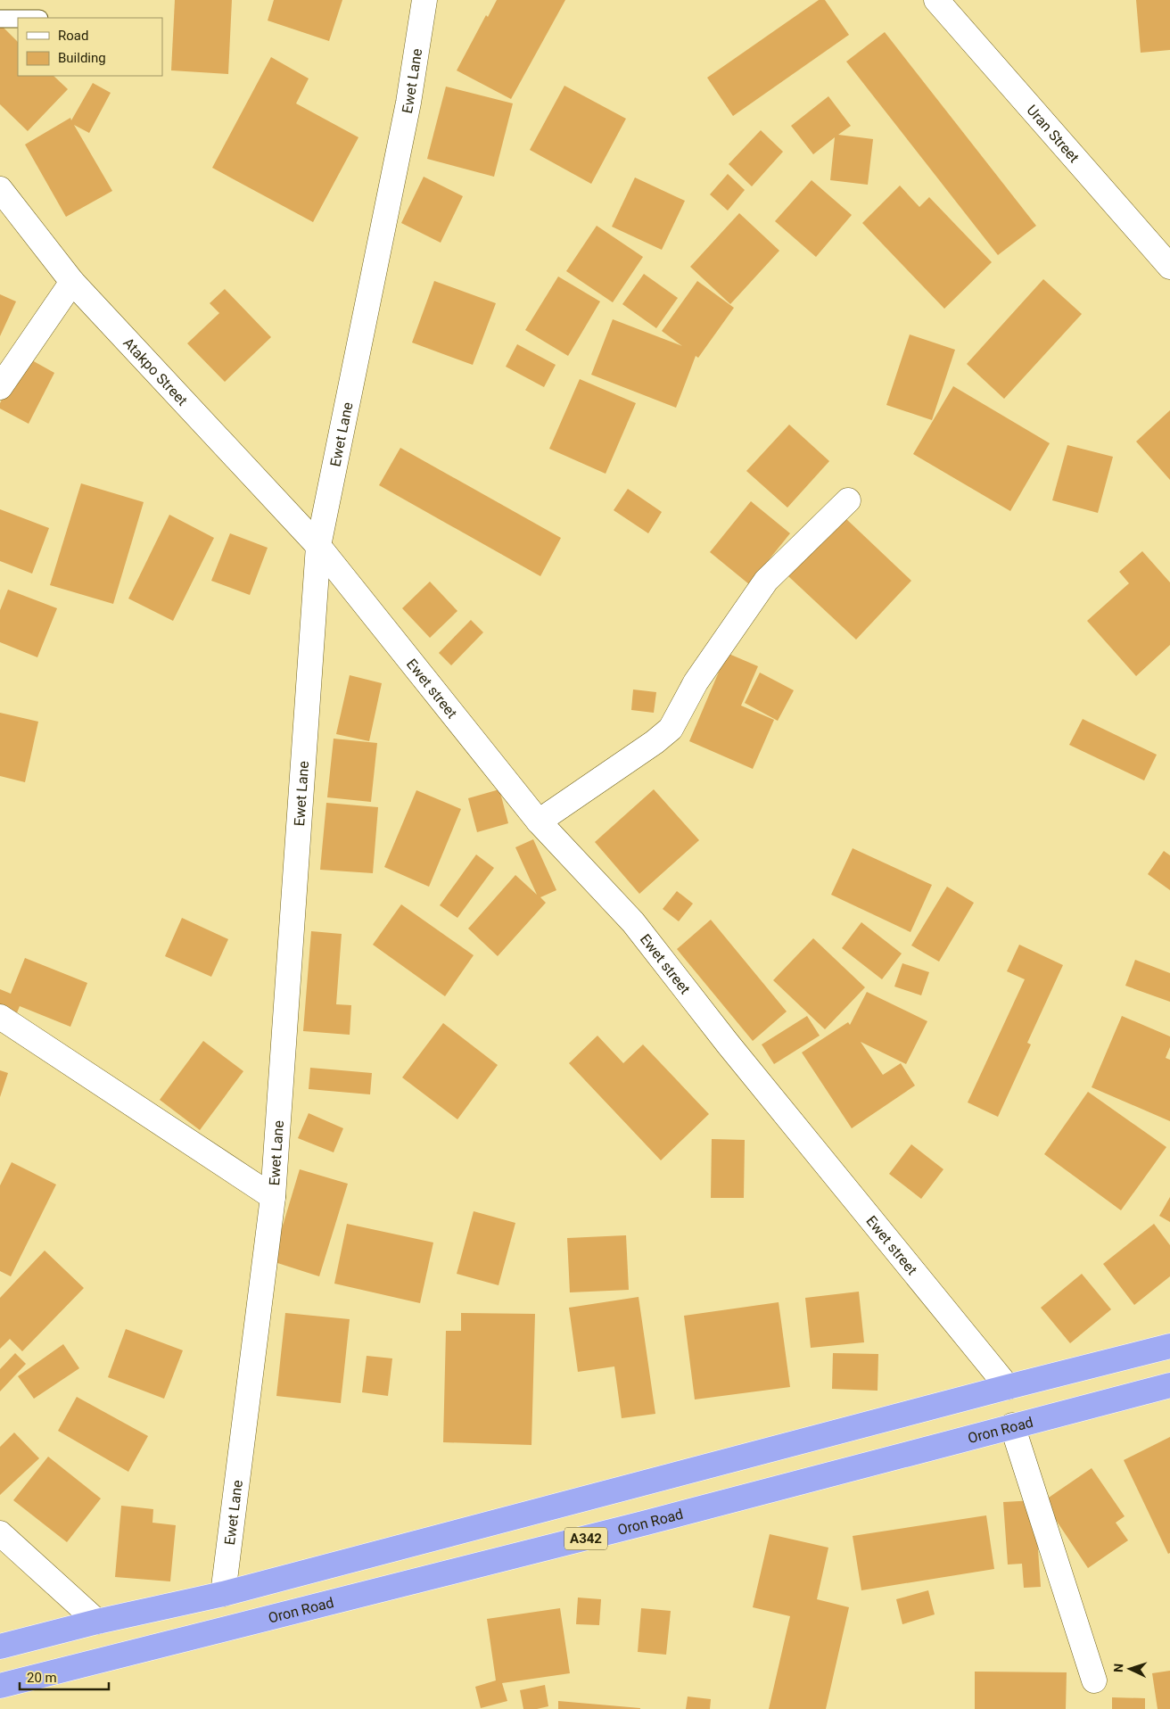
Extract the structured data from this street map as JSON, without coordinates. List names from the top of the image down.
{
  "streets": {
    "highway": ["Oron Road", "A342"],
    "street": [
      "Ewet Lane",
      "Uran Street",
      "Atakpo Street",
      "Ewet street"
    ]
  },
  "crossings": [
    ["Ewet Lane", "Atakpo Street"],
    ["Ewet Lane", "Ewet street"],
    ["Atakpo Street", "Ewet street"]
  ],
  "legend": ["Road", "Building"],
  "scale_bar": "20 m",
  "north": "left"
}
